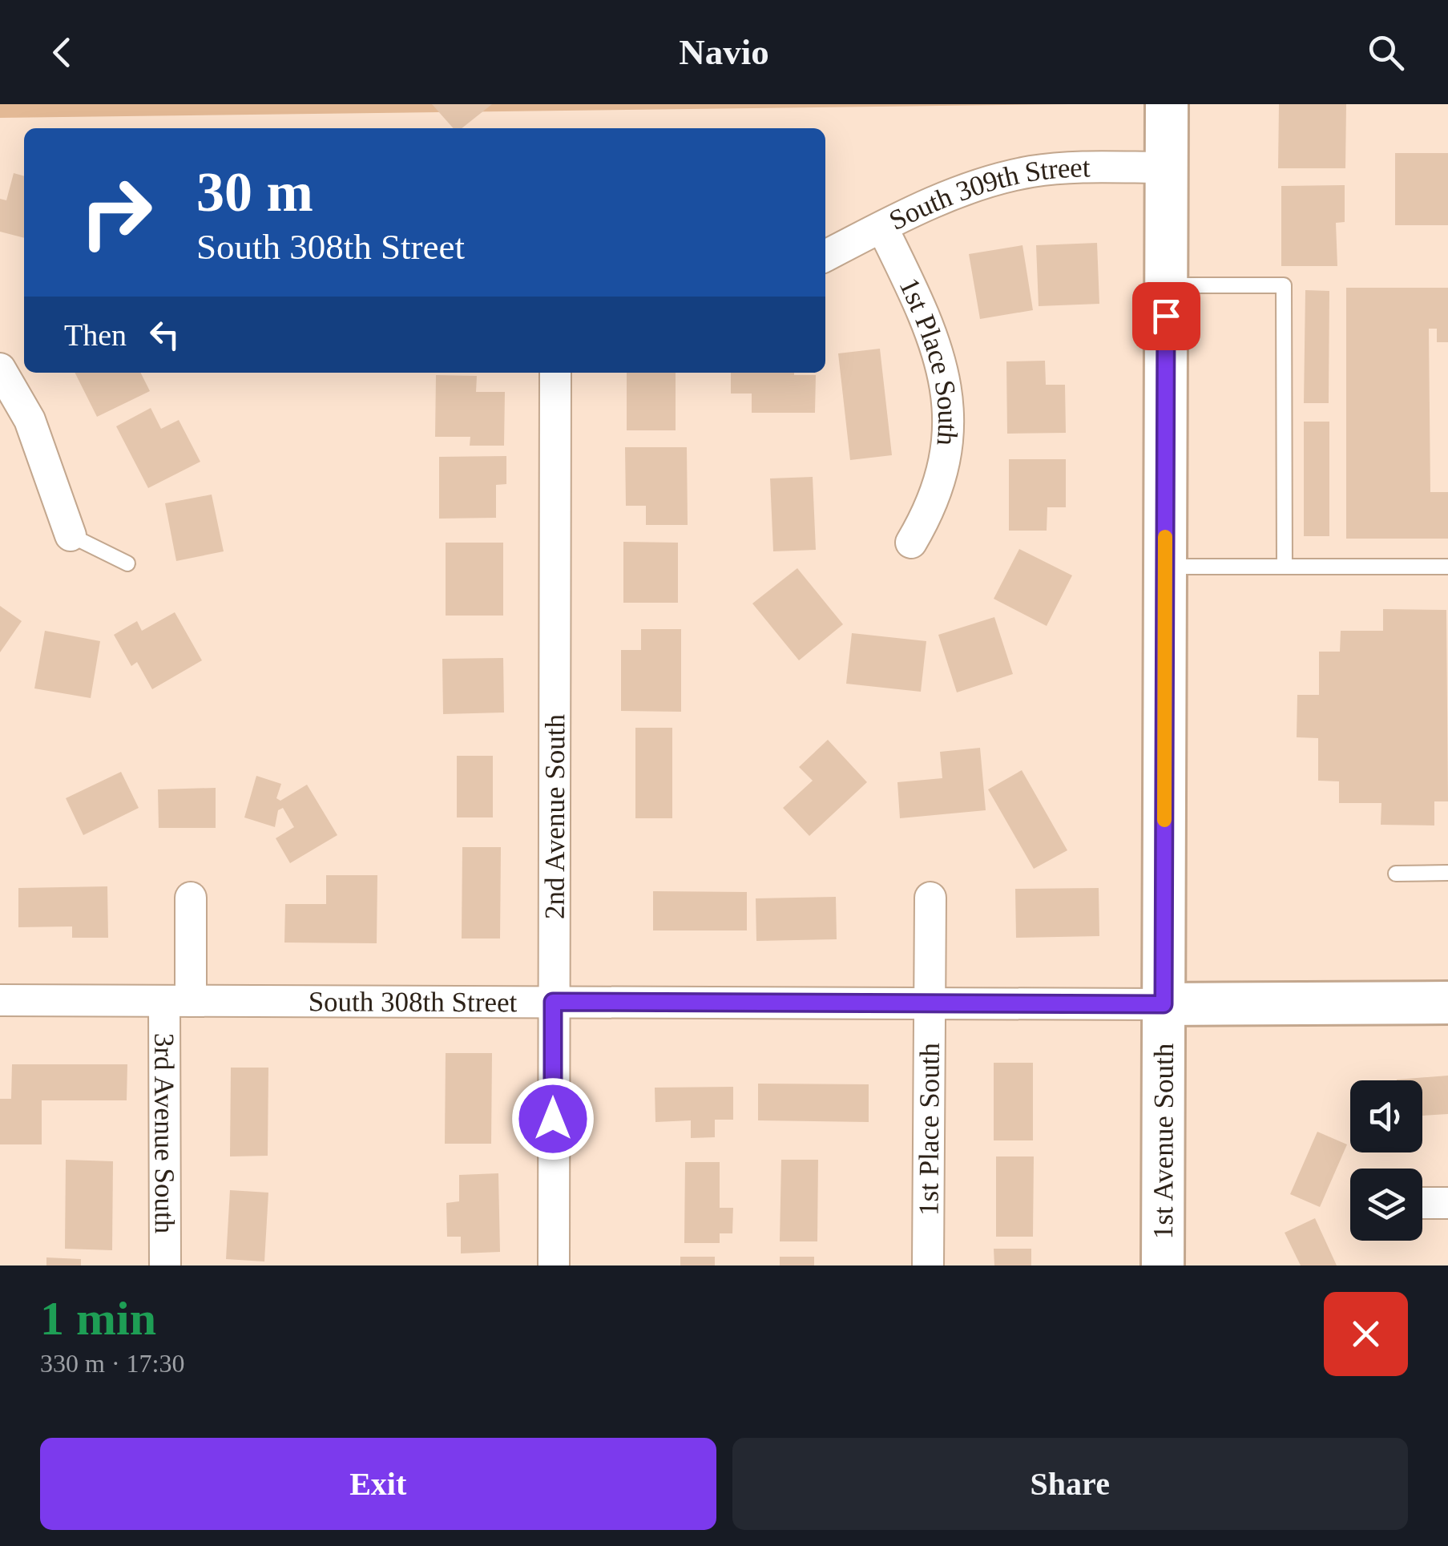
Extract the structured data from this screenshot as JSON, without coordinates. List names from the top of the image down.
{
  "streets": {
    "main road": ["1st Avenue South"],
    "street": [
      "South 309th Street",
      "1st Place South",
      "2nd Avenue South",
      "South 308th Street",
      "3rd Avenue South"
    ]
  },
  "crossings": [
    ["South 309th Street", "1st Place South"],
    ["South 309th Street", "1st Avenue South"],
    ["1st Place South", "South 308th Street"],
    ["2nd Avenue South", "South 308th Street"],
    ["South 308th Street", "3rd Avenue South"],
    ["South 308th Street", "1st Avenue South"]
  ],
  "page": {
    "header": "Navio",
    "turn": ["30 m", "South 308th Street"],
    "then": "Then",
    "heading": ["1 min", "330 m · 17:30"],
    "buttons": ["Exit", "Share"]
  }
}
